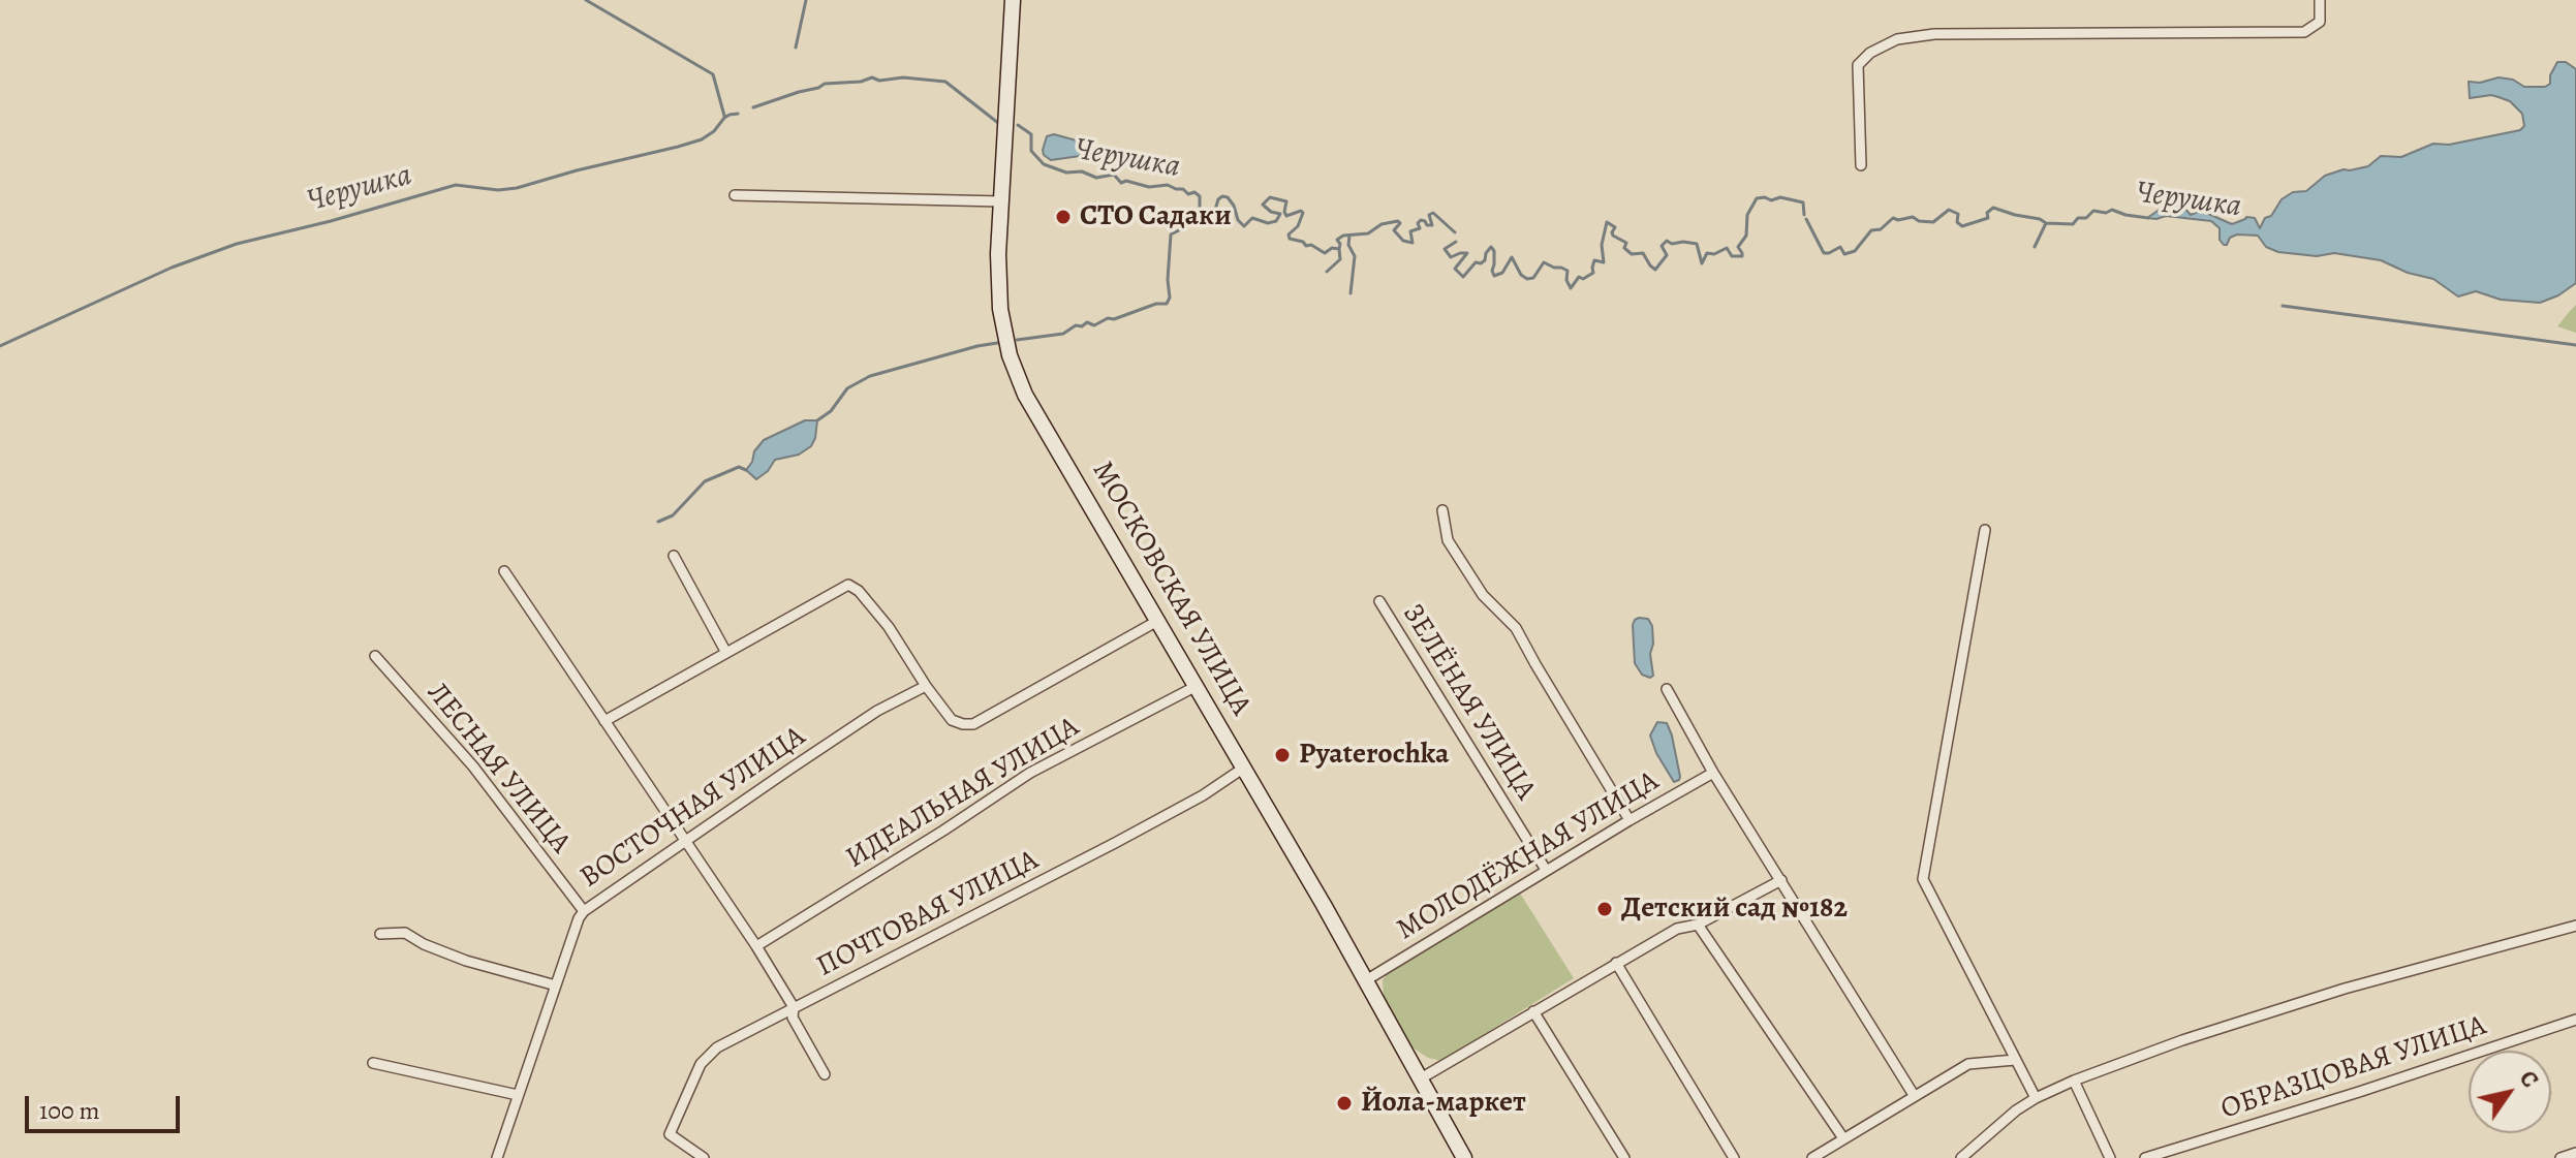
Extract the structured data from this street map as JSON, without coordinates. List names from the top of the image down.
{
  "streets": {
    "main road": ["МОСКОВСКАЯ УЛИЦА"],
    "street": [
      "ЗЕЛЁНАЯ УЛИЦА",
      "ЛЕСНАЯ УЛИЦА",
      "ИДЕАЛЬНАЯ УЛИЦА",
      "ВОСТОЧНАЯ УЛИЦА",
      "МОЛОДЁЖНАЯ УЛИЦА",
      "ПОЧТОВАЯ УЛИЦА",
      "ОБРАЗЦОВАЯ УЛИЦА"
    ]
  },
  "crossings": [
    ["МОСКОВСКАЯ УЛИЦА", "ИДЕАЛЬНАЯ УЛИЦА"],
    ["МОСКОВСКАЯ УЛИЦА", "МОЛОДЁЖНАЯ УЛИЦА"],
    ["МОСКОВСКАЯ УЛИЦА", "ПОЧТОВАЯ УЛИЦА"],
    ["ЗЕЛЁНАЯ УЛИЦА", "МОЛОДЁЖНАЯ УЛИЦА"],
    ["ЛЕСНАЯ УЛИЦА", "ВОСТОЧНАЯ УЛИЦА"]
  ],
  "water": ["Черушка"],
  "places": [
    "СТО Садаки",
    "Pyaterochka",
    "Детский сад №182",
    "Йола-маркет"
  ],
  "scale_bar": "100 m",
  "north": "top right"
}
